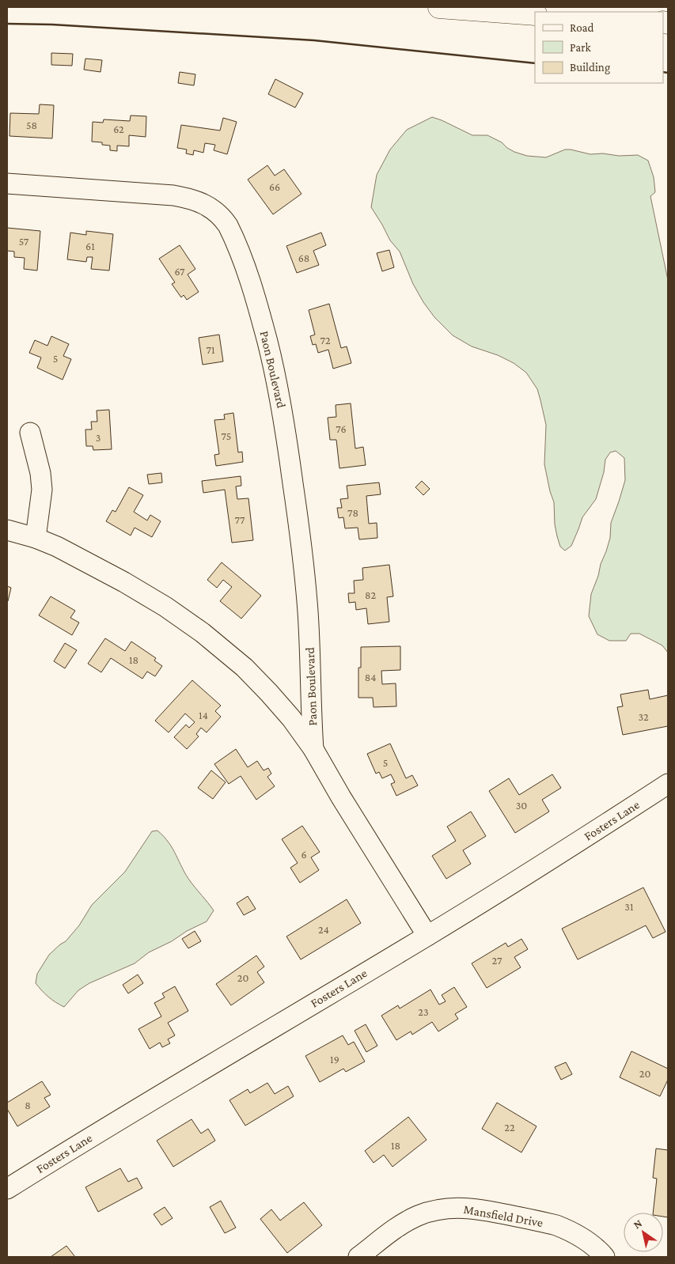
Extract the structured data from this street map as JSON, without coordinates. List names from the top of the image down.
{
  "streets": {
    "street": ["Paon Boulevard", "Fosters Lane", "Mansfield Drive"]
  },
  "crossings": [
    ["Paon Boulevard", "Fosters Lane"]
  ],
  "house_numbers": [
    "58",
    "62",
    "66",
    "57",
    "61",
    "68",
    "67",
    "72",
    "71",
    "5",
    "76",
    "75",
    "3",
    "78",
    "77",
    "82",
    "18",
    "84",
    "14",
    "32",
    "5",
    "30",
    "6",
    "31",
    "24",
    "27",
    "20",
    "23",
    "19",
    "20",
    "8",
    "22",
    "18"
  ],
  "legend": ["Road", "Park", "Building"],
  "north": "top left"
}
